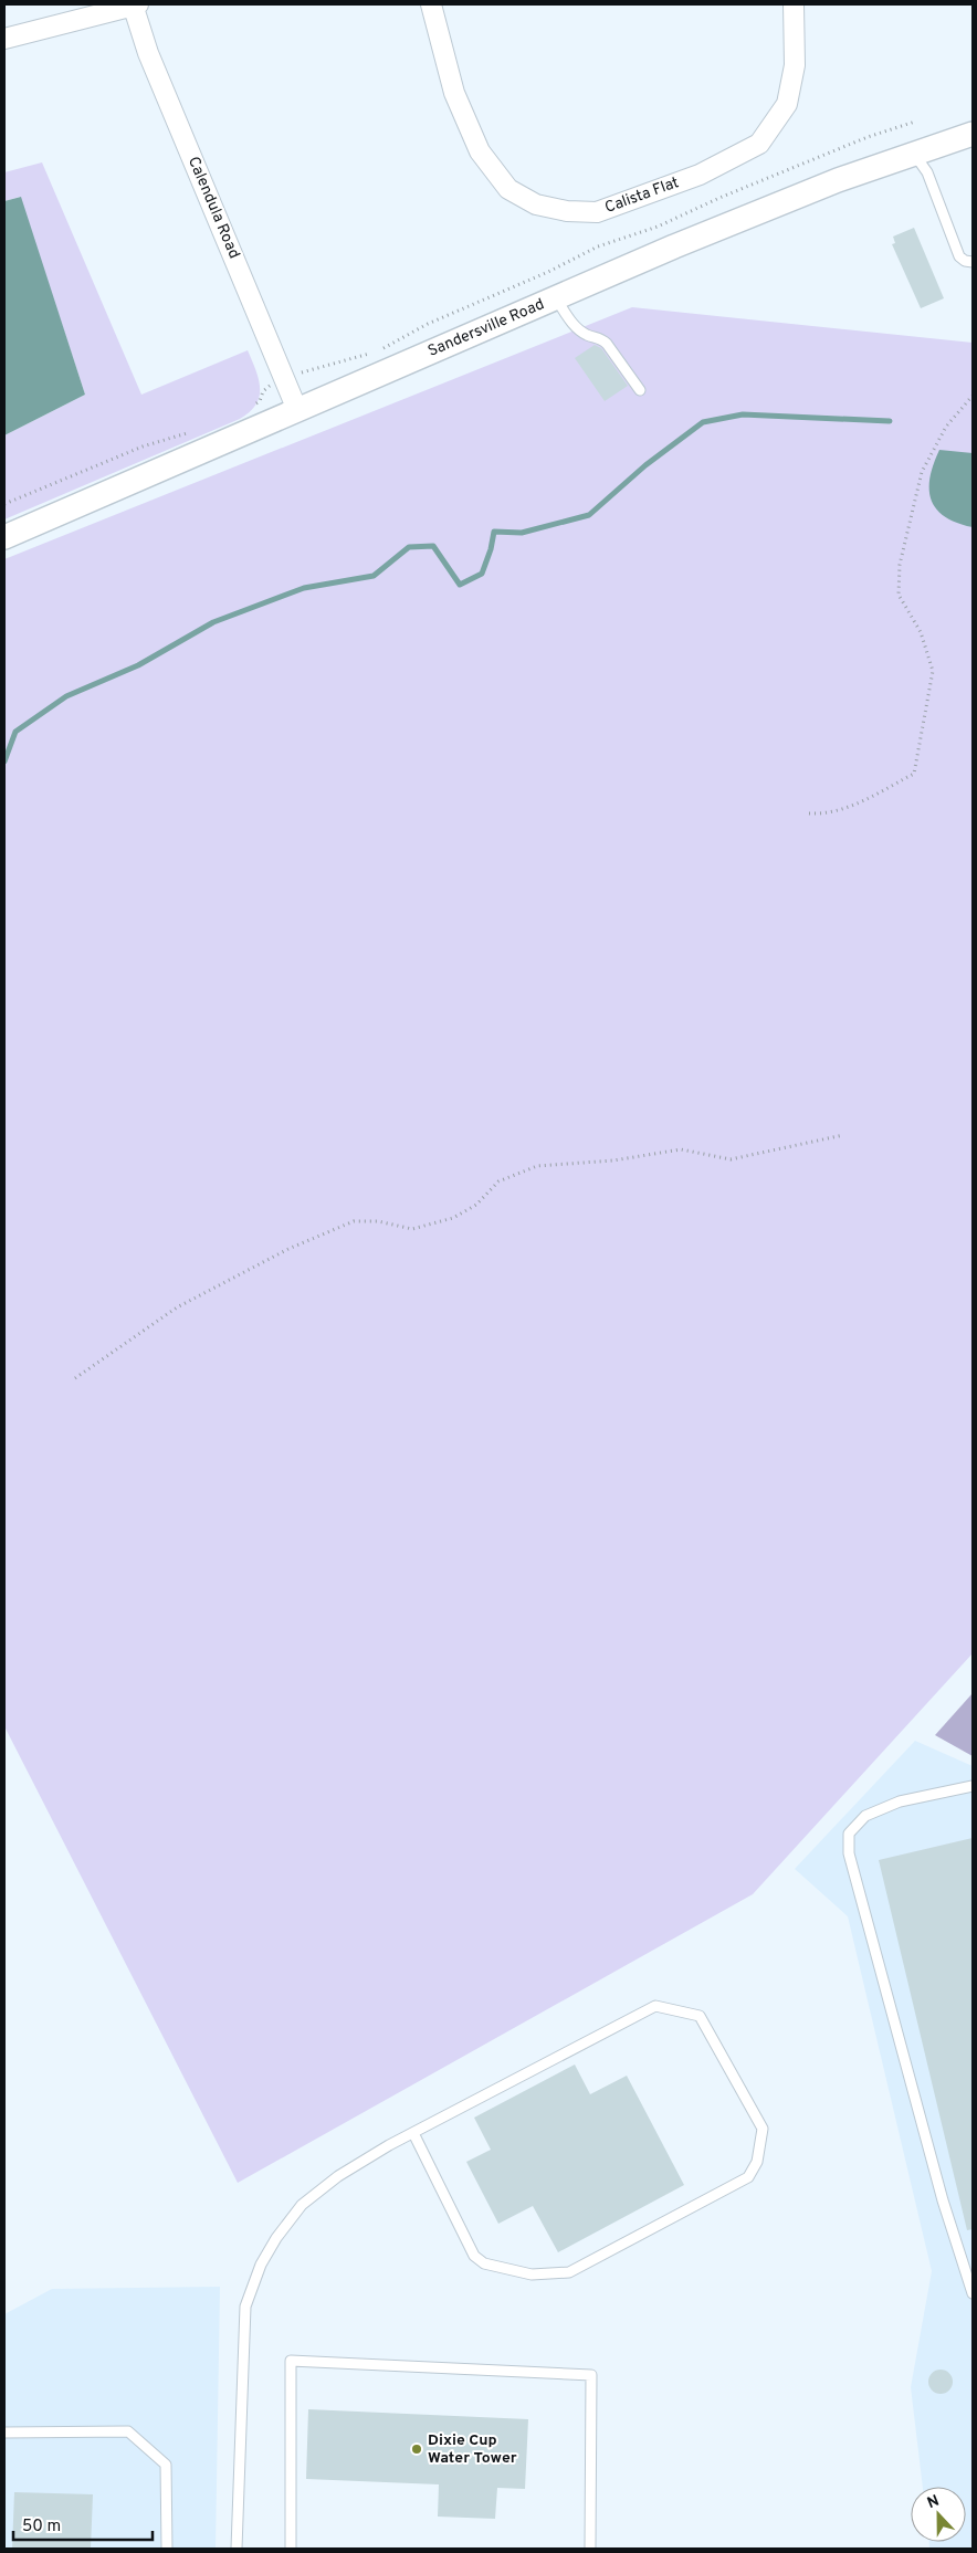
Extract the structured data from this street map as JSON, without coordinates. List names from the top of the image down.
{
  "streets": {
    "street": ["Calista Flat", "Calendula Road", "Sandersville Road"]
  },
  "crossings": [
    ["Calendula Road", "Sandersville Road"]
  ],
  "places": ["Dixie Cup Water Tower"],
  "scale_bar": "50 m",
  "north": "top"
}
